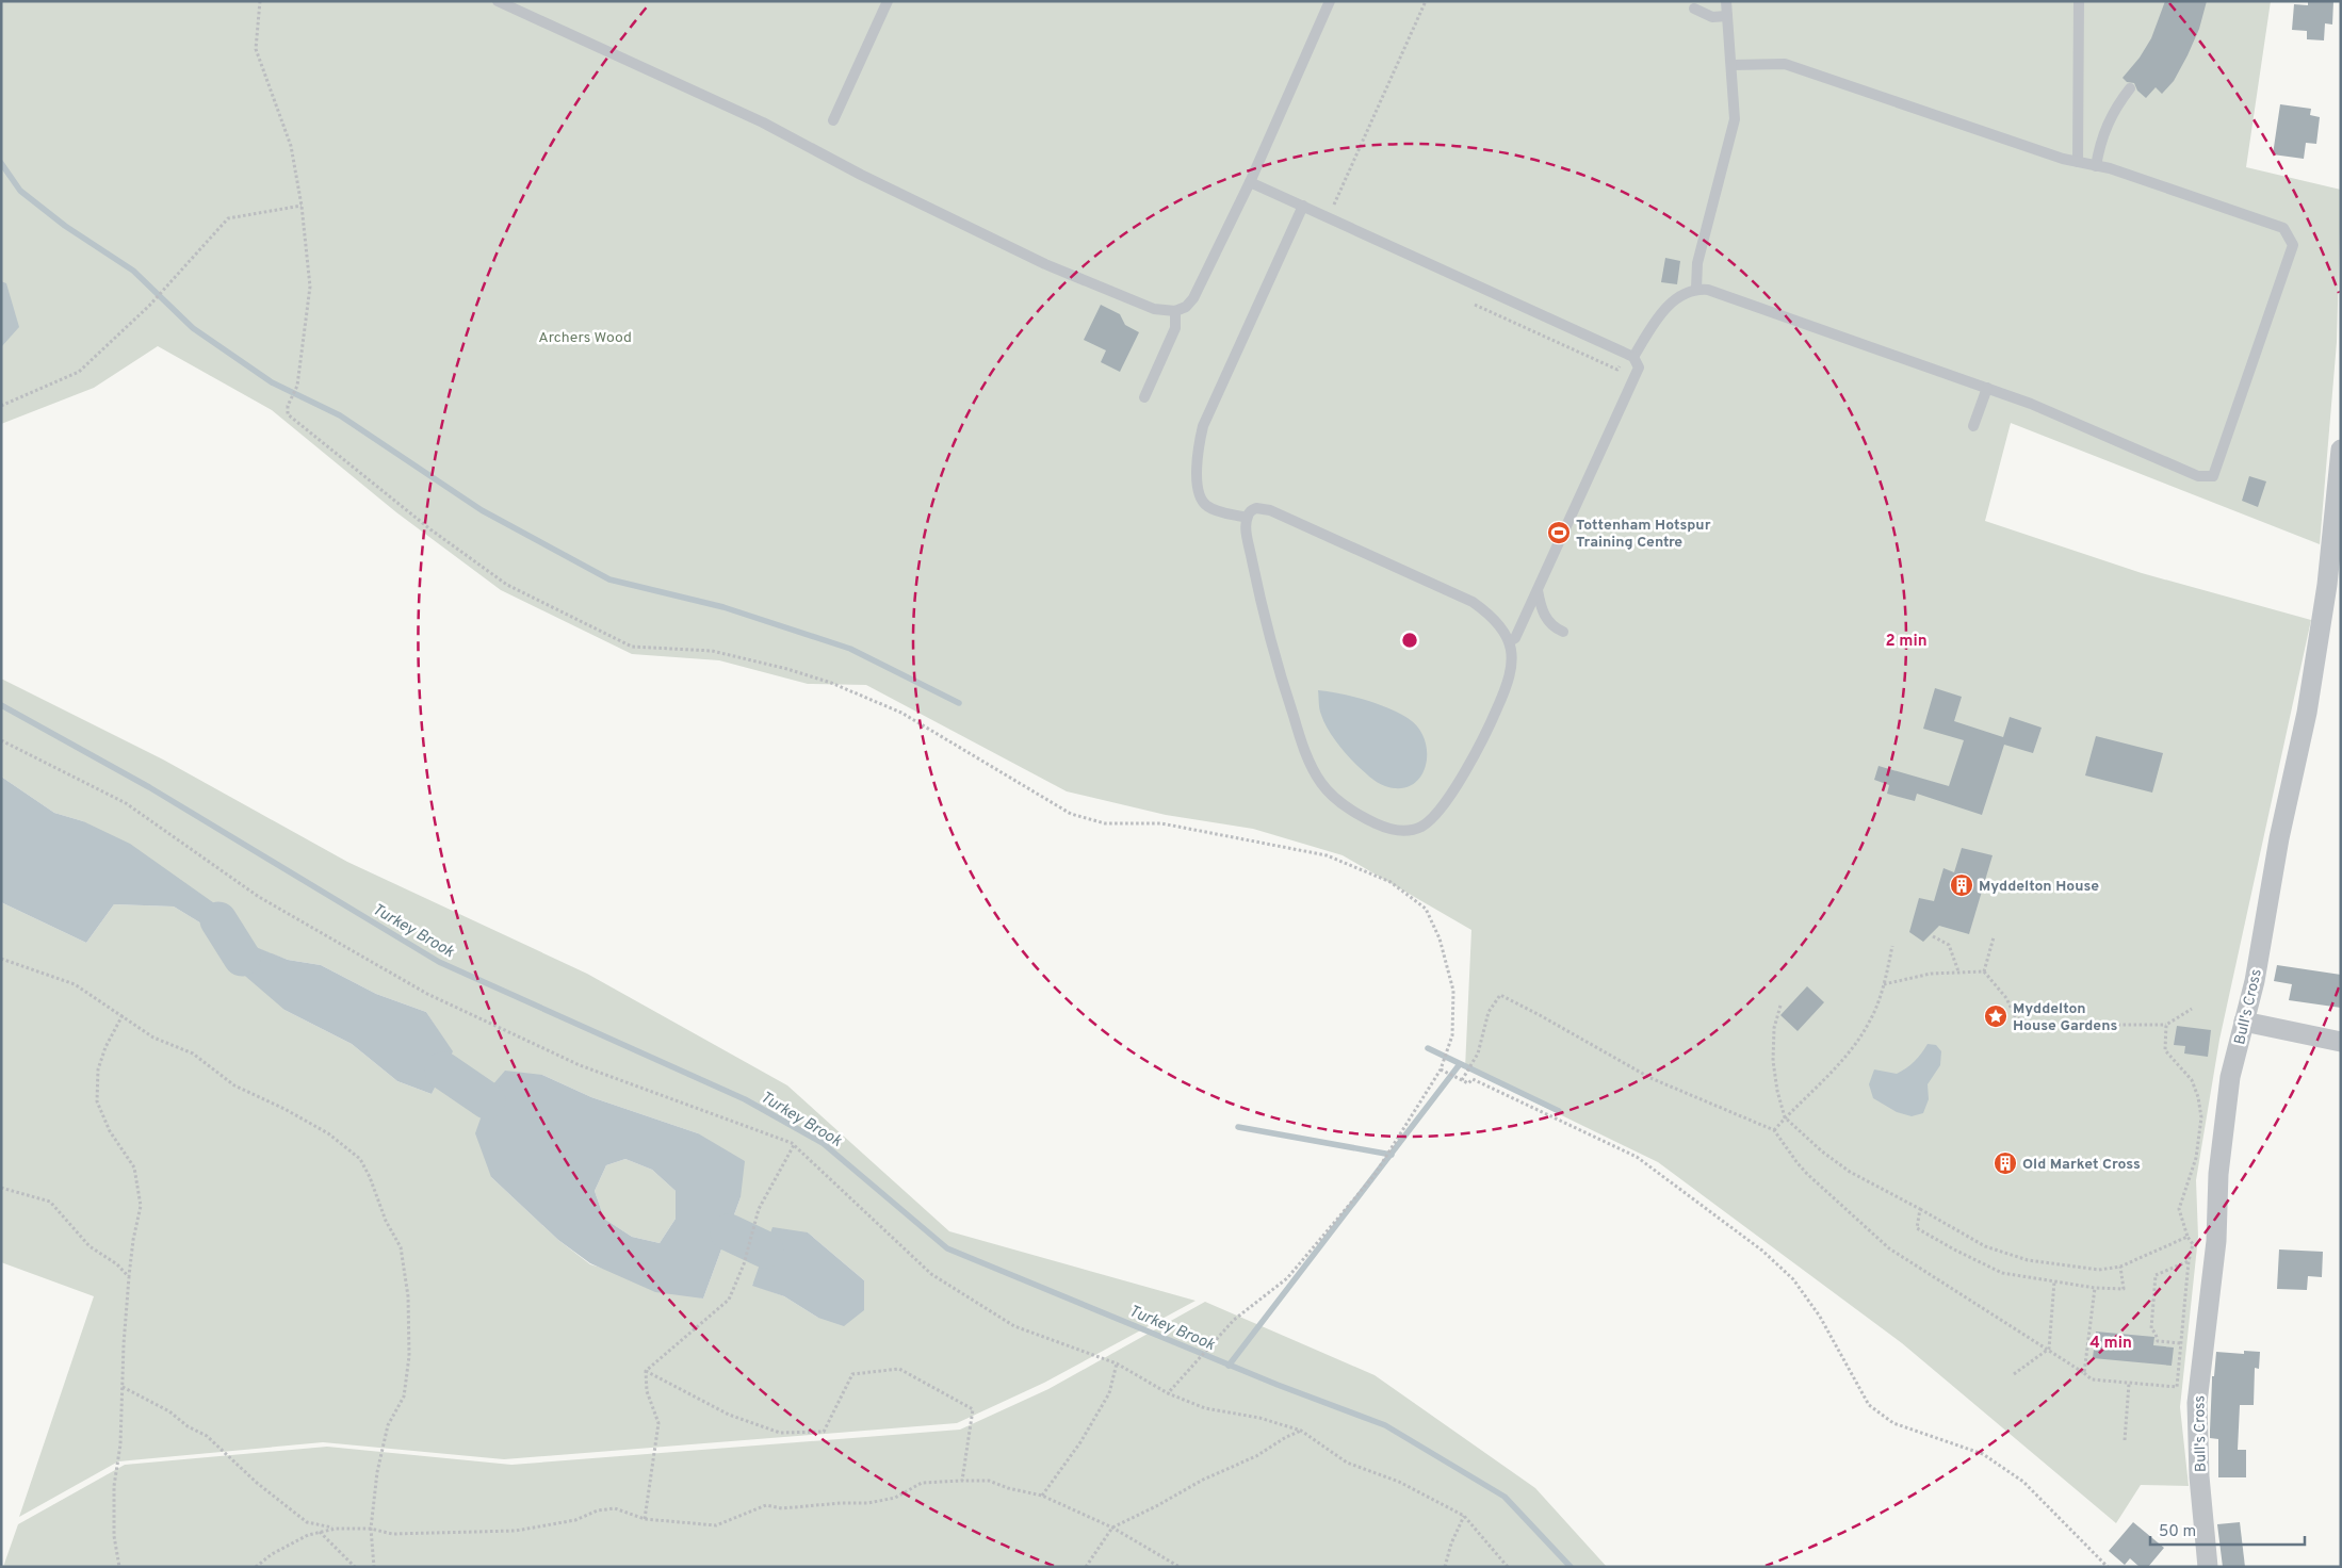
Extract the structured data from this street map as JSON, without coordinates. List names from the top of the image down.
{
  "streets": {
    "street": ["Bull's Cross"]
  },
  "water": ["Turkey Brook"],
  "parks": ["Archers Wood"],
  "places": {
    "sports": ["Tottenham Hotspur Training Centre"],
    "building": ["Myddelton House", "Old Market Cross"],
    "place": ["Myddelton House Gardens"]
  },
  "scale_bar": "50 m",
  "rings": ["2 min", "4 min"]
}
